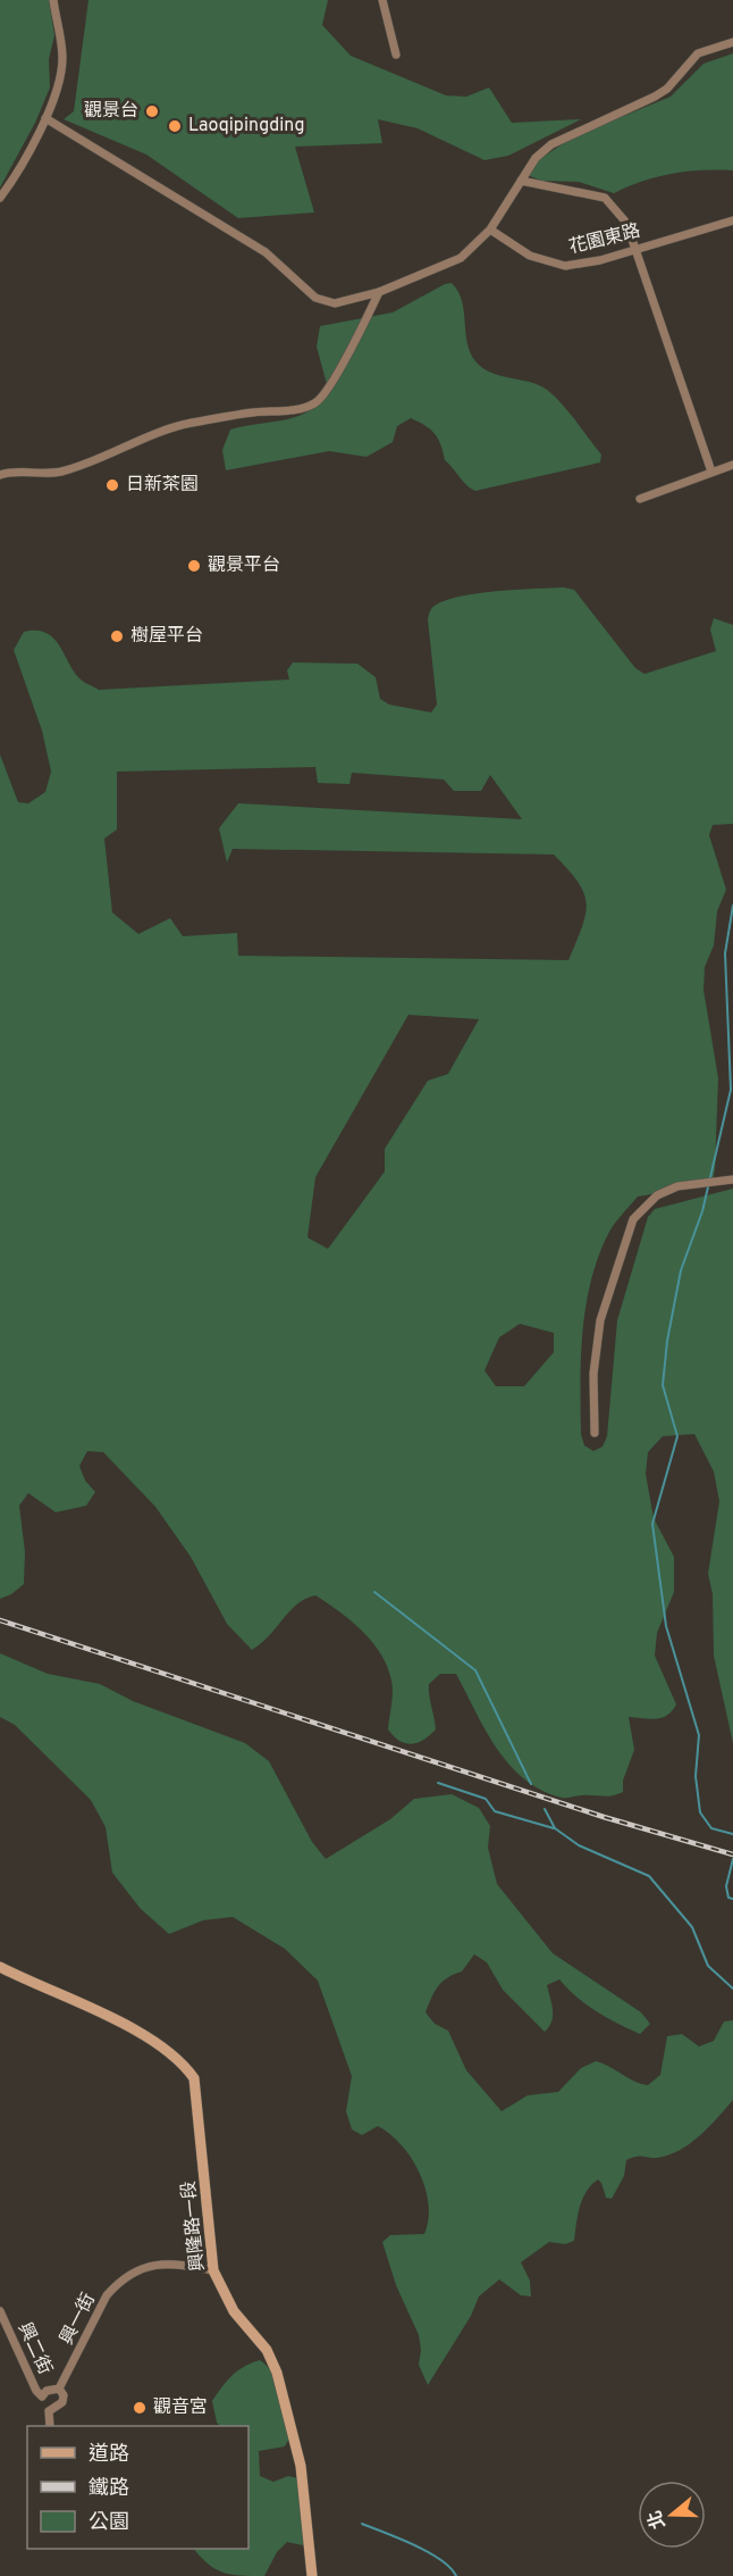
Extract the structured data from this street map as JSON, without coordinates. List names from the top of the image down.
{
  "streets": {
    "street": [
      "花園東路",
      "興隆路一段",
      "興一街",
      "興二街"
    ]
  },
  "crossings": [
    ["興隆路一段", "興一街"],
    ["興一街", "興二街"]
  ],
  "places": [
    "觀景台",
    "Laoqipingding",
    "日新茶園",
    "觀景平台",
    "樹屋平台",
    "觀音宮"
  ],
  "legend": ["道路", "鐵路", "公園"],
  "north": "left"
}
